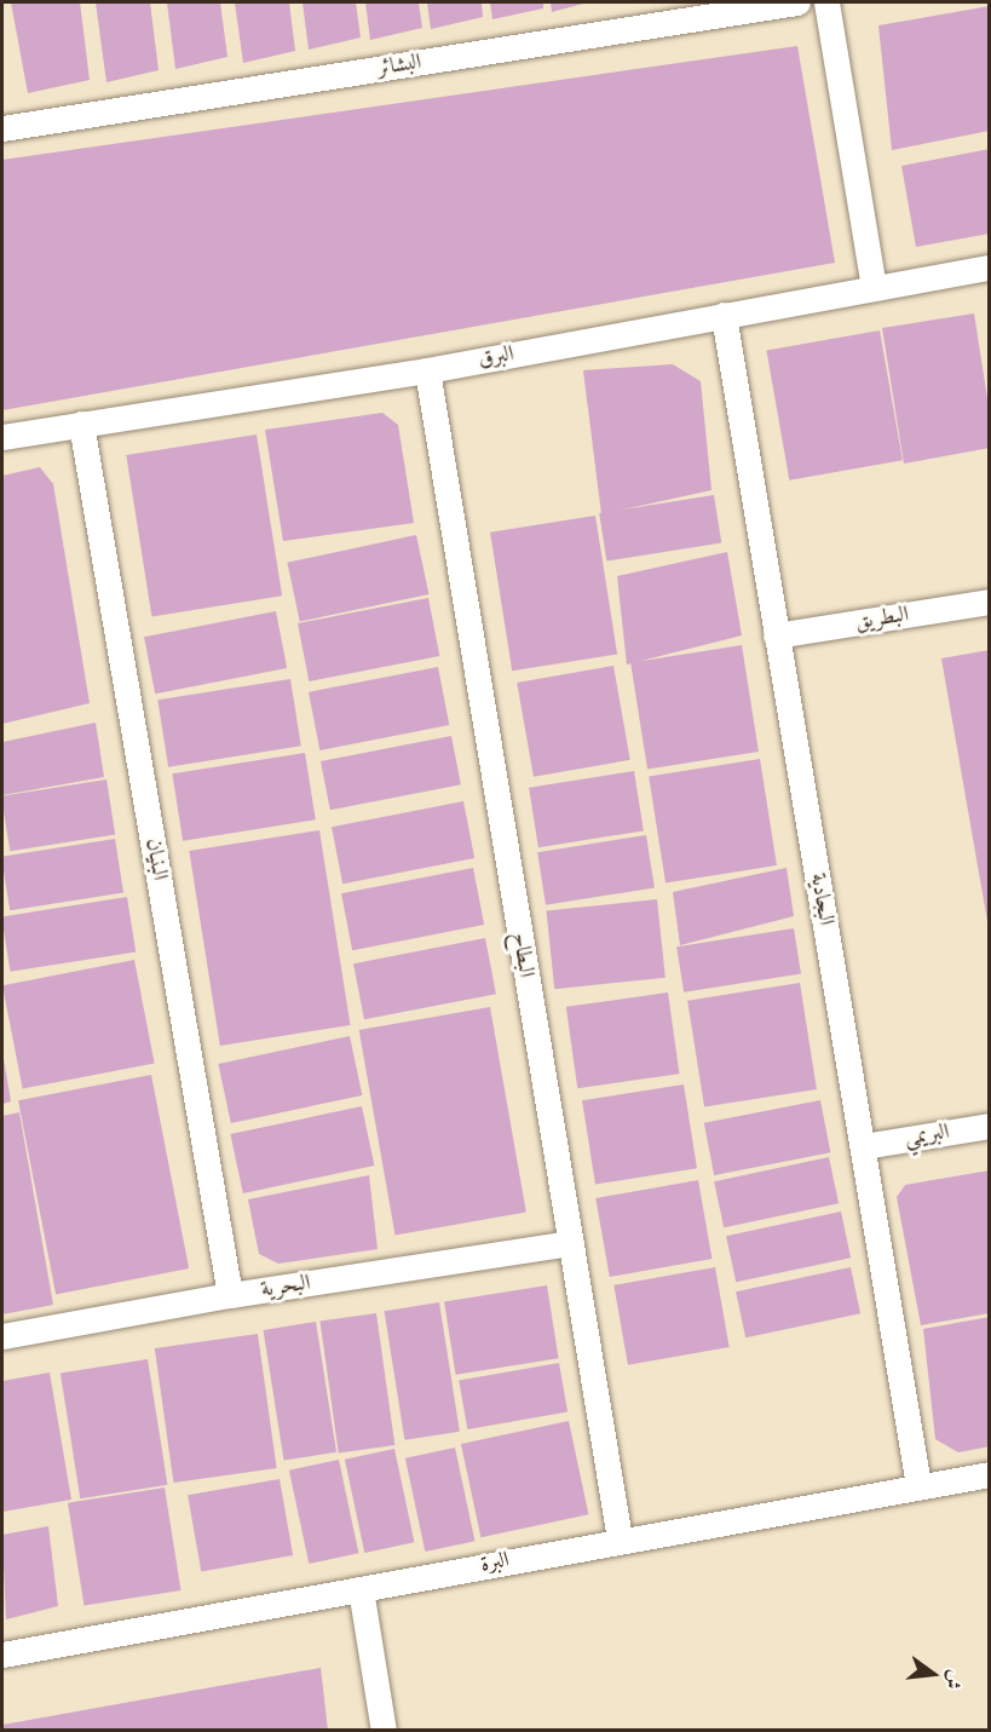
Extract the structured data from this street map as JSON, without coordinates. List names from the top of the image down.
{
  "streets": {
    "street": [
      "البشائر",
      "البرق",
      "البطريق",
      "البنيان",
      "البجادية",
      "البطاح",
      "البريمي",
      "البحرية",
      "البرة"
    ]
  },
  "crossings": [
    ["البرق", "البنيان"],
    ["البرق", "البجادية"],
    ["البرق", "البطاح"],
    ["البطريق", "البجادية"],
    ["البنيان", "البحرية"],
    ["البجادية", "البريمي"],
    ["البجادية", "البرة"],
    ["البطاح", "البحرية"],
    ["البطاح", "البرة"]
  ],
  "north": "right"
}
